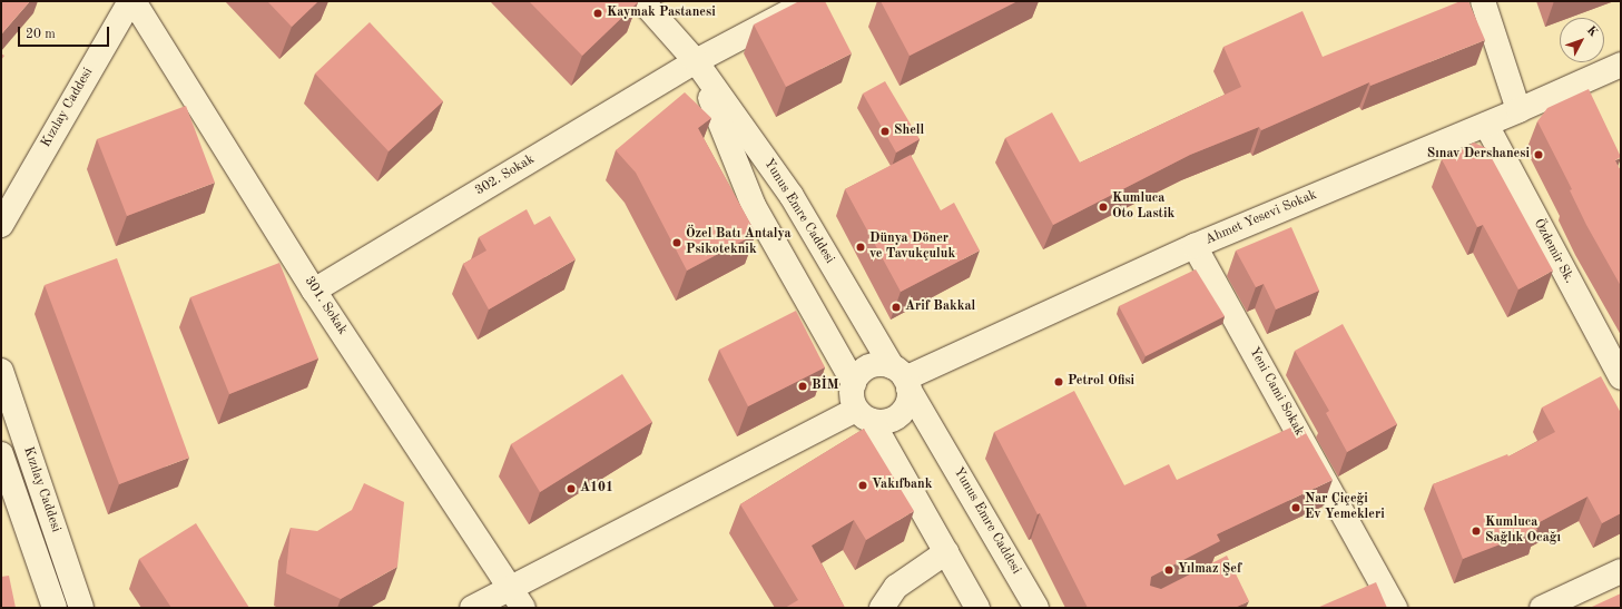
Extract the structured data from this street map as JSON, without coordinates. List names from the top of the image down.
{
  "streets": {
    "street": [
      "Kızılay Caddesi",
      "302. Sokak",
      "Yunus Emre Caddesi",
      "Ahmet Yesevi Sokak",
      "Özdemir Sk.",
      "301. Sokak",
      "Yeni Cami Sokak"
    ]
  },
  "crossings": [
    ["302. Sokak", "Yunus Emre Caddesi"],
    ["302. Sokak", "301. Sokak"],
    ["Yunus Emre Caddesi", "Ahmet Yesevi Sokak"],
    ["Ahmet Yesevi Sokak", "Özdemir Sk."],
    ["Ahmet Yesevi Sokak", "Yeni Cami Sokak"]
  ],
  "places": [
    "Kaymak Pastanesi",
    "Shell",
    "Sınav Dershanesi",
    "Kumluca Oto Lastik",
    "Özel Batı Antalya Psikoteknik",
    "Dünya Döner ve Tavukçuluk",
    "Arif Bakkal",
    "Petrol Ofisi",
    "BİM",
    "Vakıfbank",
    "A101",
    "Nar Çiçeği Ev Yemekleri",
    "Kumluca Sağlık Ocağı",
    "Yılmaz Şef"
  ],
  "scale_bar": "20 m",
  "north": "top right"
}
